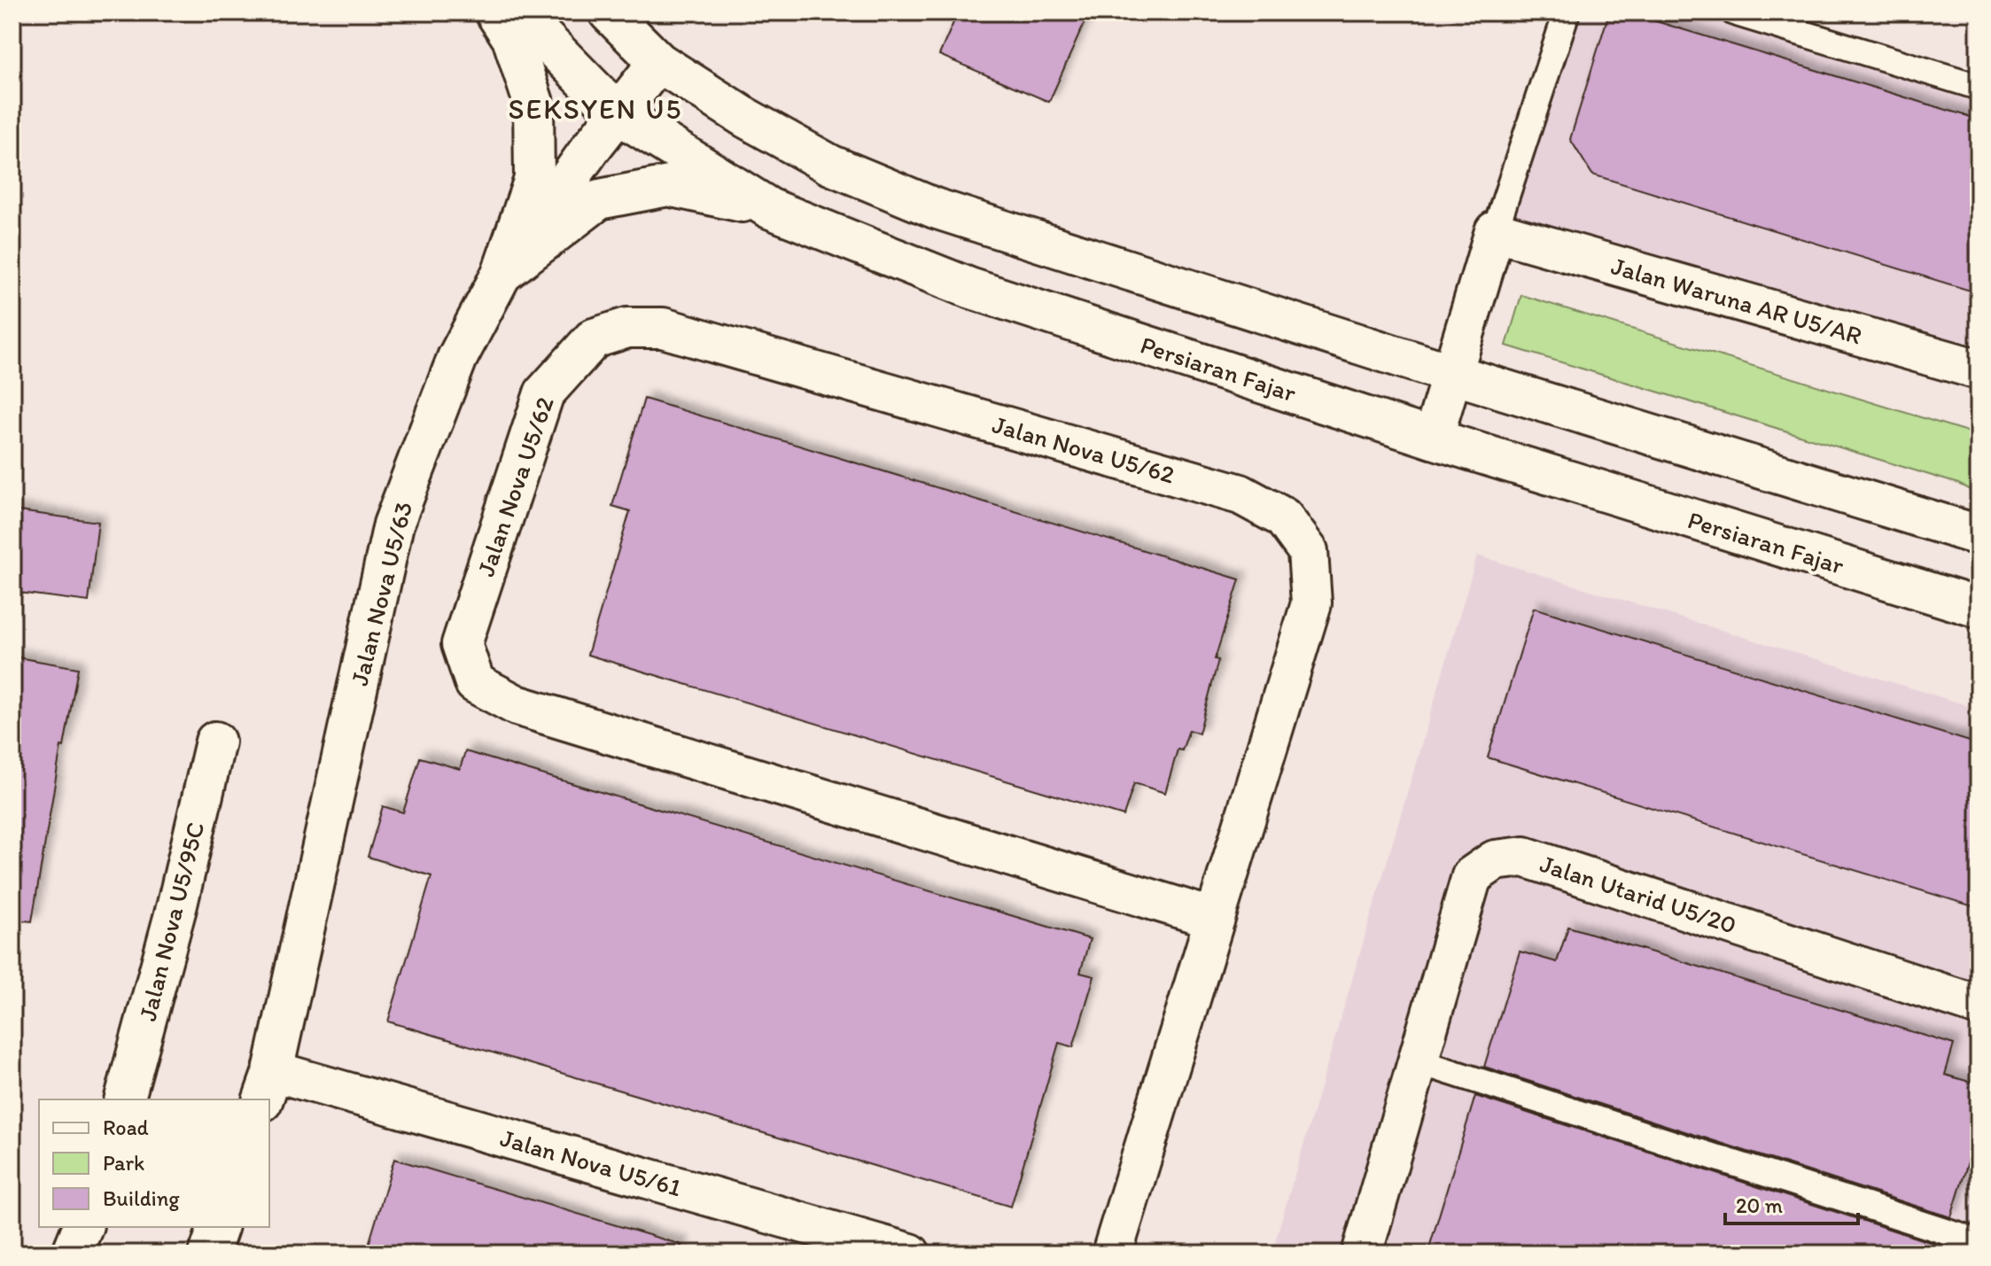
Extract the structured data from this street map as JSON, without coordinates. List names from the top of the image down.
{
  "streets": {
    "street": [
      "Jalan Waruna AR U5/AR",
      "Persiaran Fajar",
      "Jalan Nova U5/62",
      "Jalan Nova U5/63",
      "Jalan Utarid U5/20",
      "Jalan Nova U5/95C",
      "Jalan Nova U5/61"
    ]
  },
  "crossings": [
    ["Persiaran Fajar", "Jalan Nova U5/63"],
    ["Jalan Nova U5/63", "Jalan Nova U5/61"]
  ],
  "districts": ["SEKSYEN U5"],
  "legend": ["Road", "Park", "Building"],
  "scale_bar": "20 m"
}
